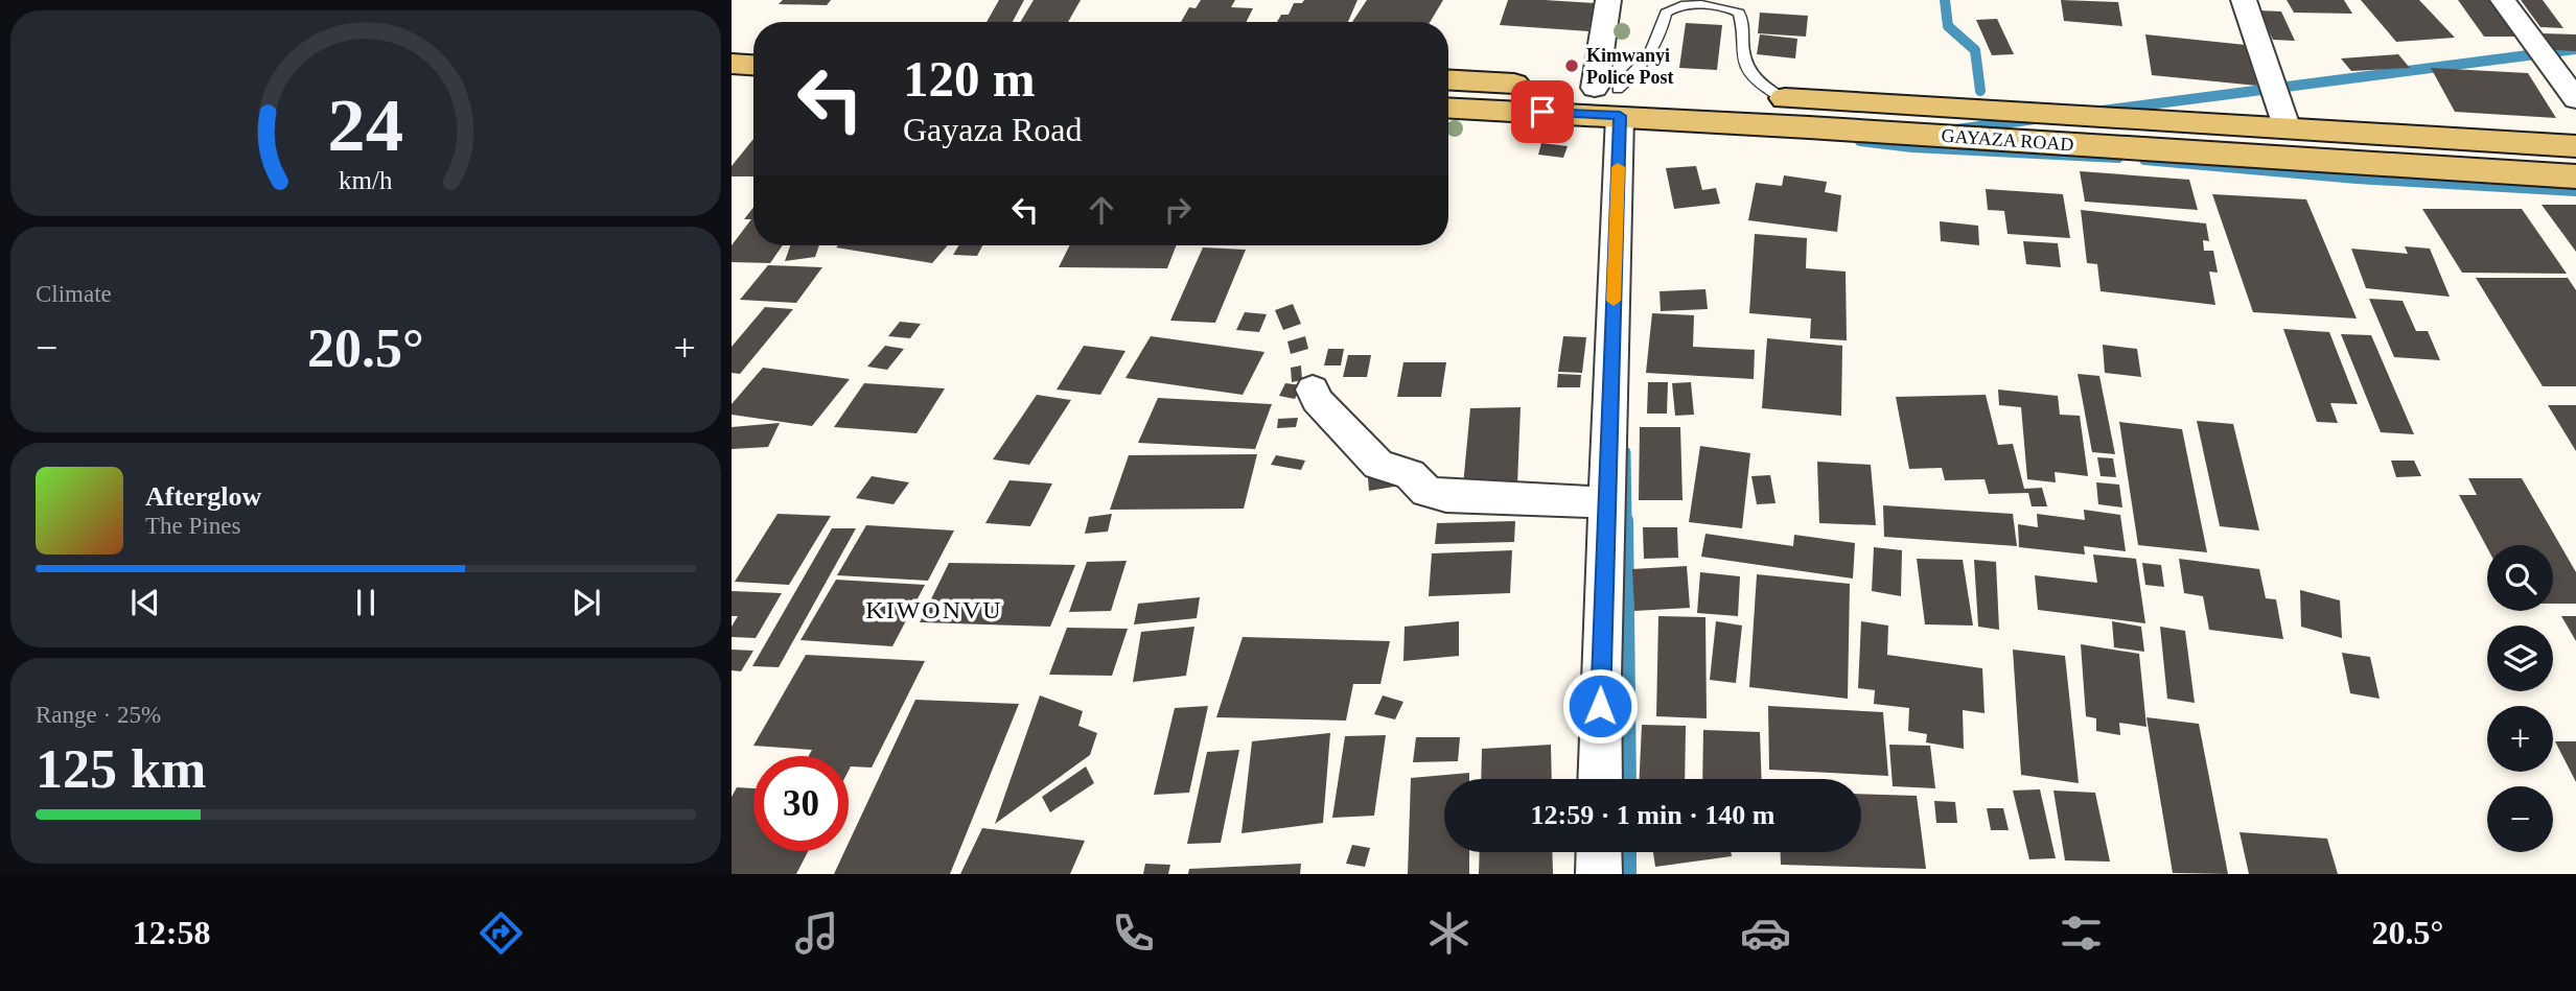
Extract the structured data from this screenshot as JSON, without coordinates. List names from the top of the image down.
{
  "streets": {
    "main road": ["GAYAZA ROAD"]
  },
  "districts": ["KIWONVU"],
  "places": ["Kimwanyi Police Post"],
  "page": {
    "turn": ["120 m", "Gayaza Road"],
    "tile": [
      "Climate",
      ["Range · 25%", "125 km"]
    ],
    "heat": ["−", "20.5°", "+"],
    "song": ["Afterglow", "The Pines"],
    "map_buttons": ["+", "−"],
    "limit": "30",
    "trip": "12:59 · 1 min · 140 m",
    "tabs": ["12:58", "20.5°"],
    "gauge": ["24", "km/h"]
  }
}
